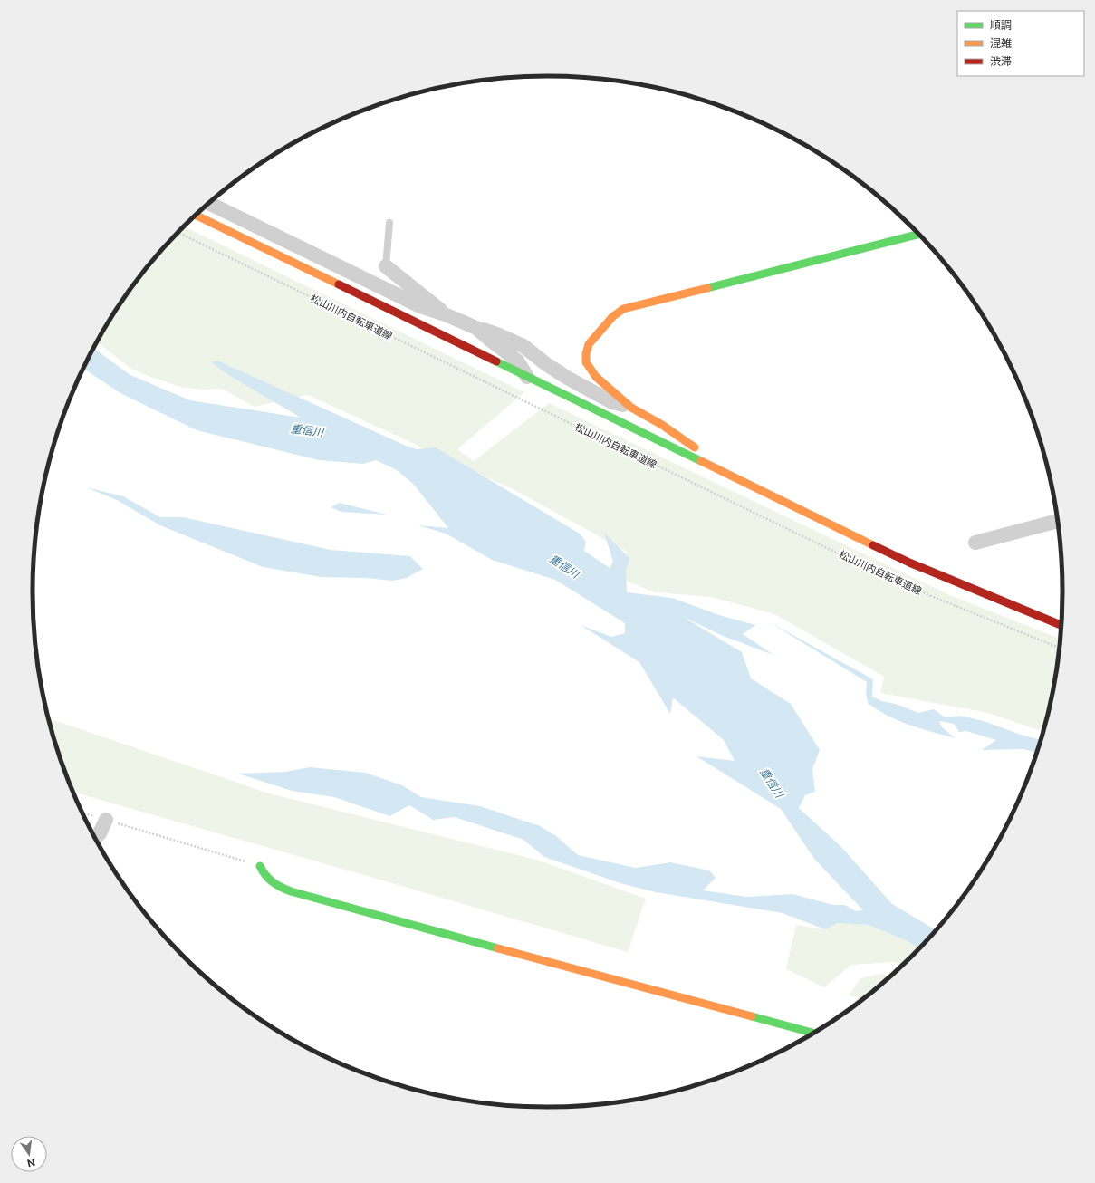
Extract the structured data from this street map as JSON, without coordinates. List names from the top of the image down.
{
  "streets": {
    "path": ["松山川内自転車道線"]
  },
  "water": ["重信川"],
  "legend": ["順調", "混雑", "渋滞"],
  "north": "bottom"
}
